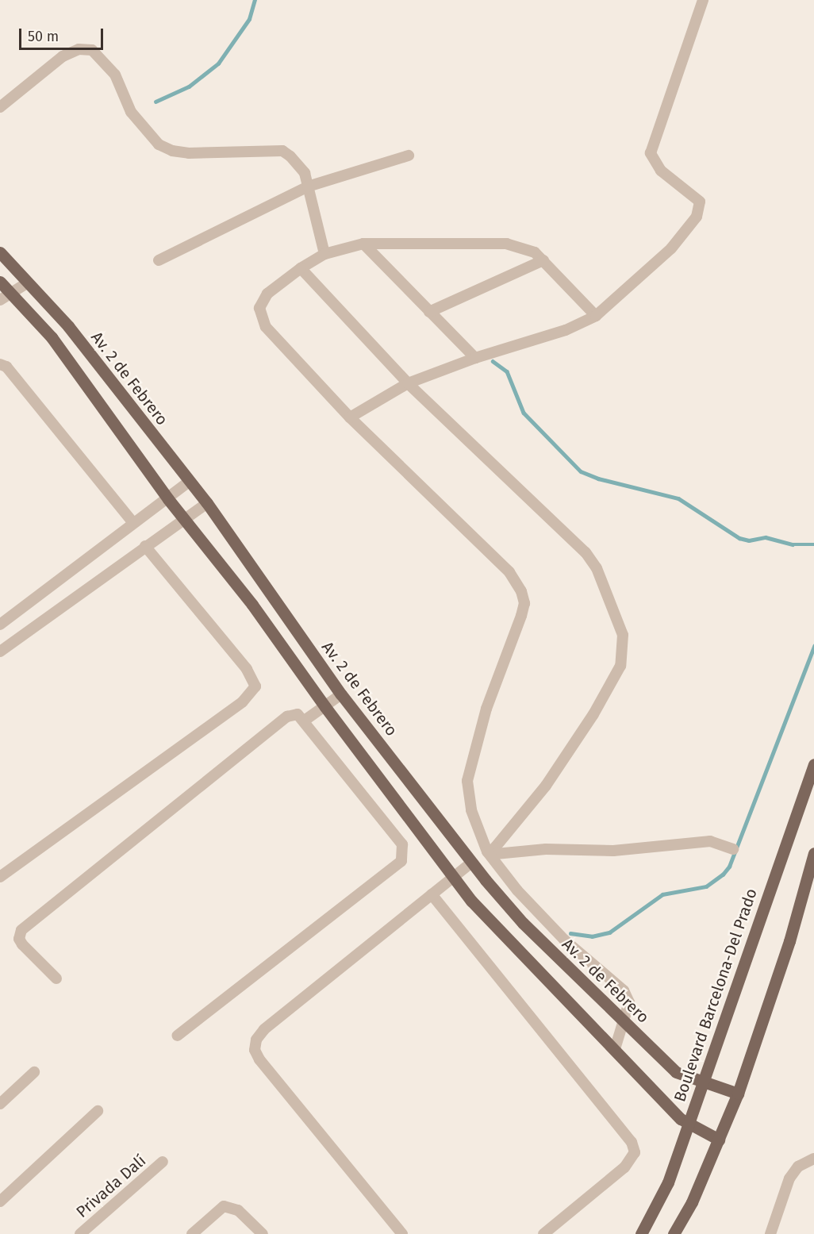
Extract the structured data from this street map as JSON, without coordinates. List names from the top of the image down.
{
  "streets": {
    "main road": ["Av. 2 de Febrero", "Boulevard Barcelona-Del Prado"],
    "street": ["Privada Dalí"]
  },
  "crossings": [
    ["Av. 2 de Febrero", "Boulevard Barcelona-Del Prado"]
  ],
  "scale_bar": "50 m"
}
